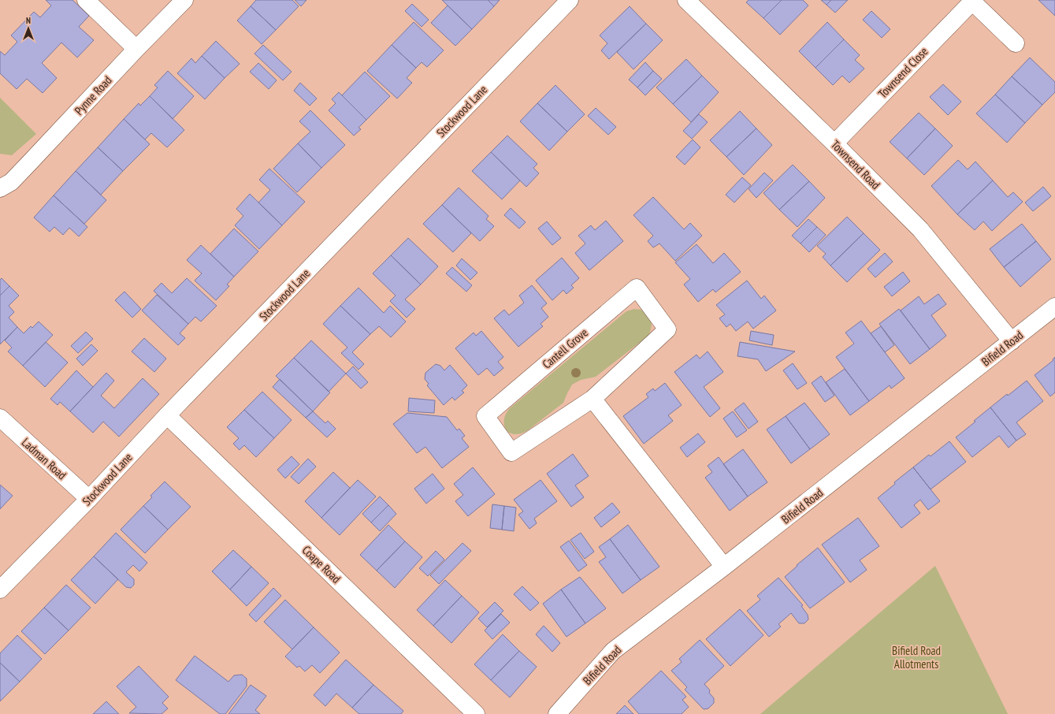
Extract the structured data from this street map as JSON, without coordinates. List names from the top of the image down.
{
  "streets": {
    "street": [
      "Townsend Close",
      "Pynne Road",
      "Stockwood Lane",
      "Townsend Road",
      "Cantell Grove",
      "Bifield Road",
      "Ladman Road",
      "Coape Road"
    ]
  },
  "crossings": [
    ["Townsend Close", "Townsend Road"],
    ["Stockwood Lane", "Ladman Road"],
    ["Stockwood Lane", "Coape Road"],
    ["Townsend Road", "Bifield Road"]
  ],
  "parks": ["Bifield Road Allotments"],
  "north": "top"
}
